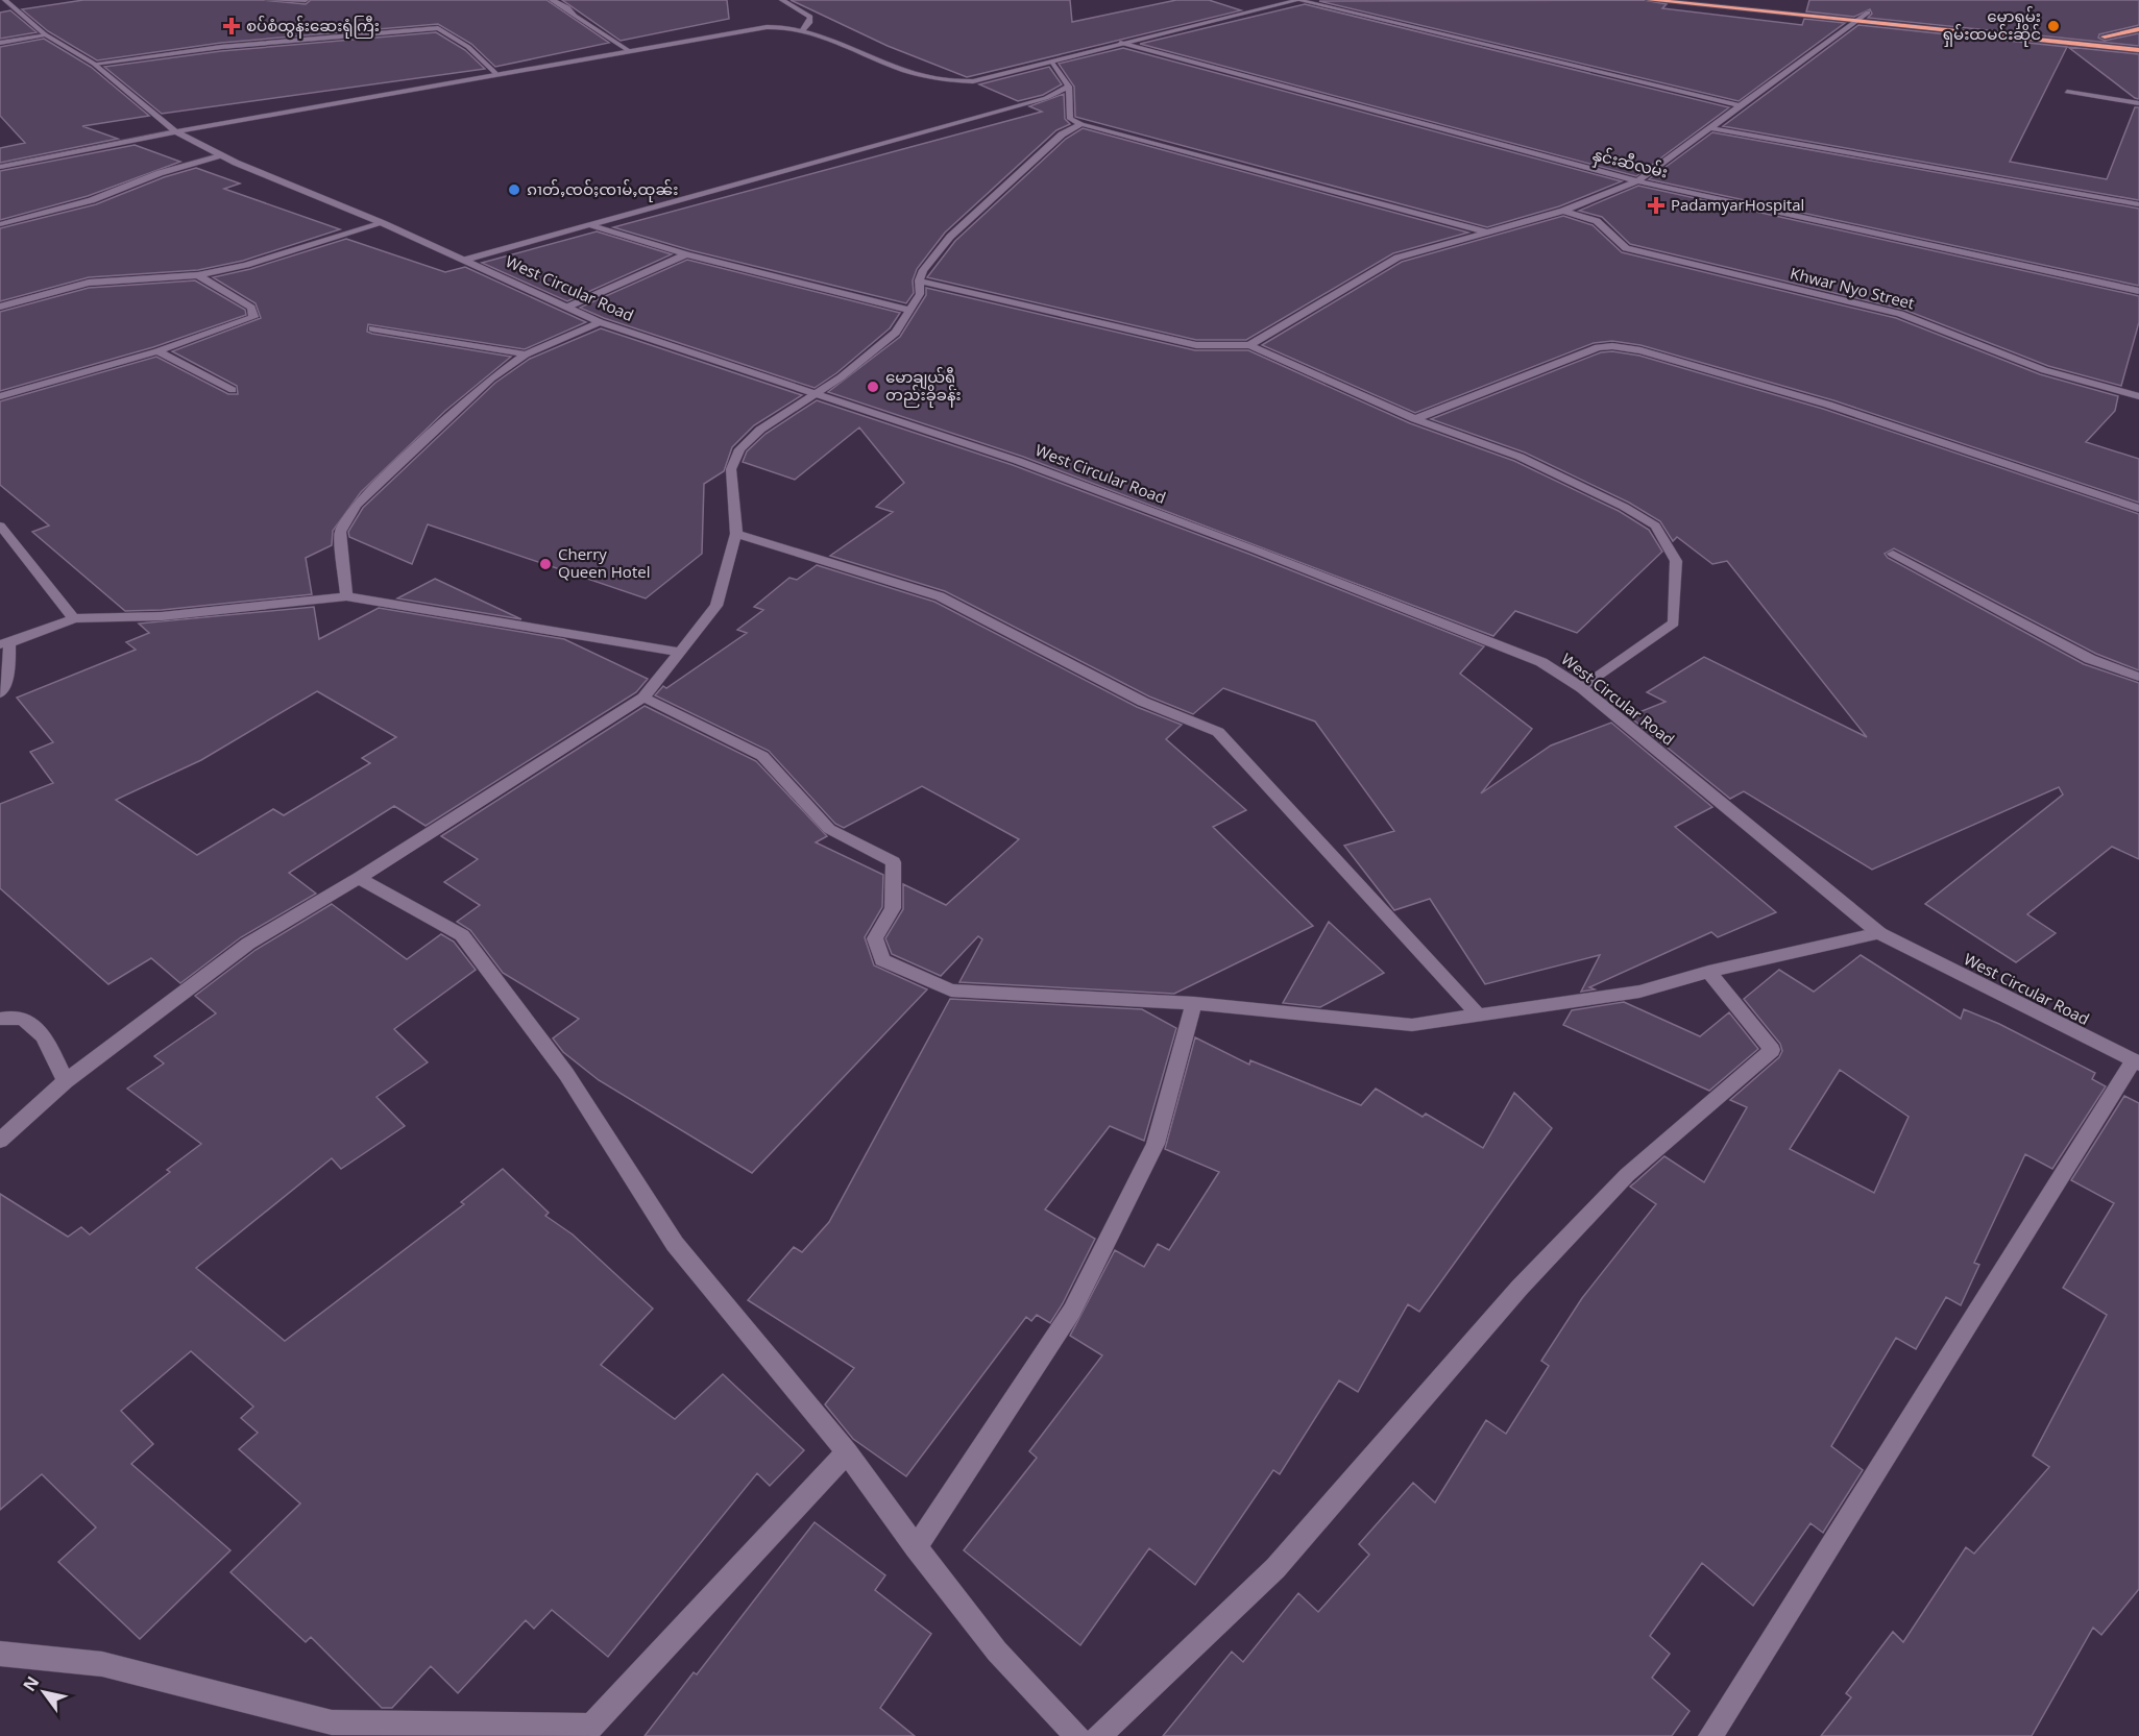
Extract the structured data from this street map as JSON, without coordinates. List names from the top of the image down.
{
  "streets": {
    "street": ["နှင်းဆီလမ်း", "West Circular Road", "Khwar Nyo Street"]
  },
  "places": {
    "health": ["စပ်စံထွန်းဆေးရုံကြီး", "PadamyarHospital"],
    "other": [
      "မောရှမ်း ရှမ်းထမင်းဆိုင်",
      "ၵၢတ်ႇၸဝ်ႈၸၢမ်ႇထုၼ်း",
      "မောချယ်ရီ တည်းခိုခန်း",
      "Cherry Queen Hotel"
    ]
  },
  "north": "top left"
}
